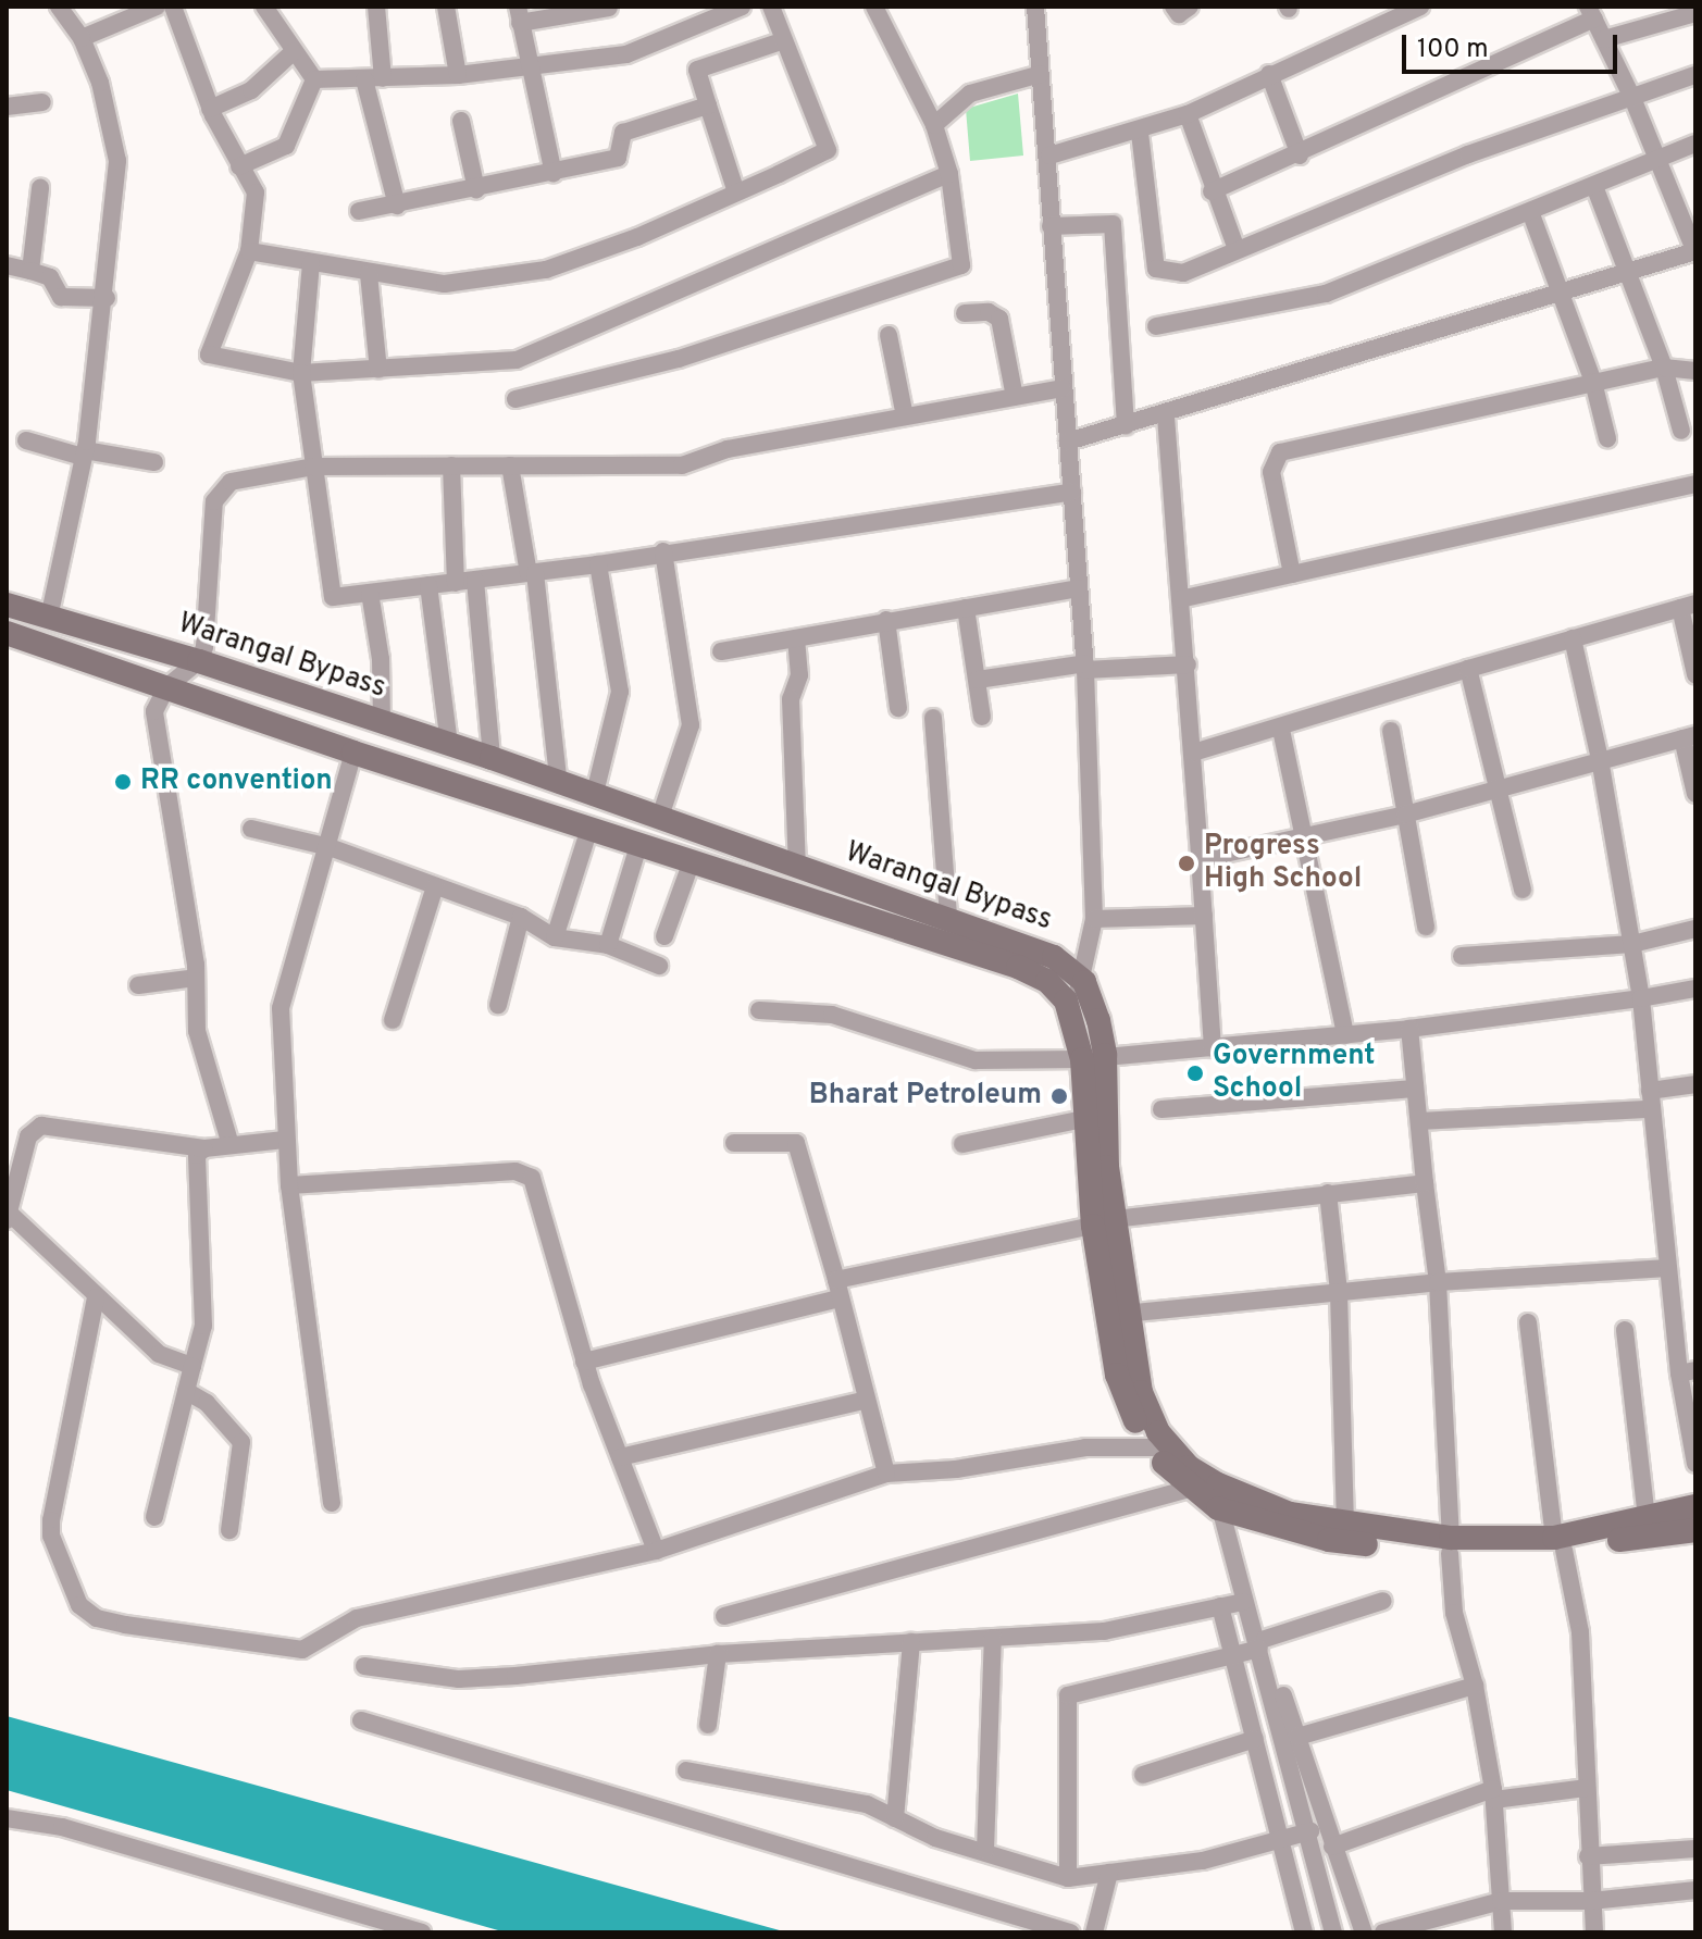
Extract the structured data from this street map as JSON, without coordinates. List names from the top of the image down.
{
  "streets": {
    "main road": ["Warangal Bypass"]
  },
  "places": [
    "RR convention",
    "Progress High School",
    "Government School",
    "Bharat Petroleum"
  ],
  "scale_bar": "100 m"
}
